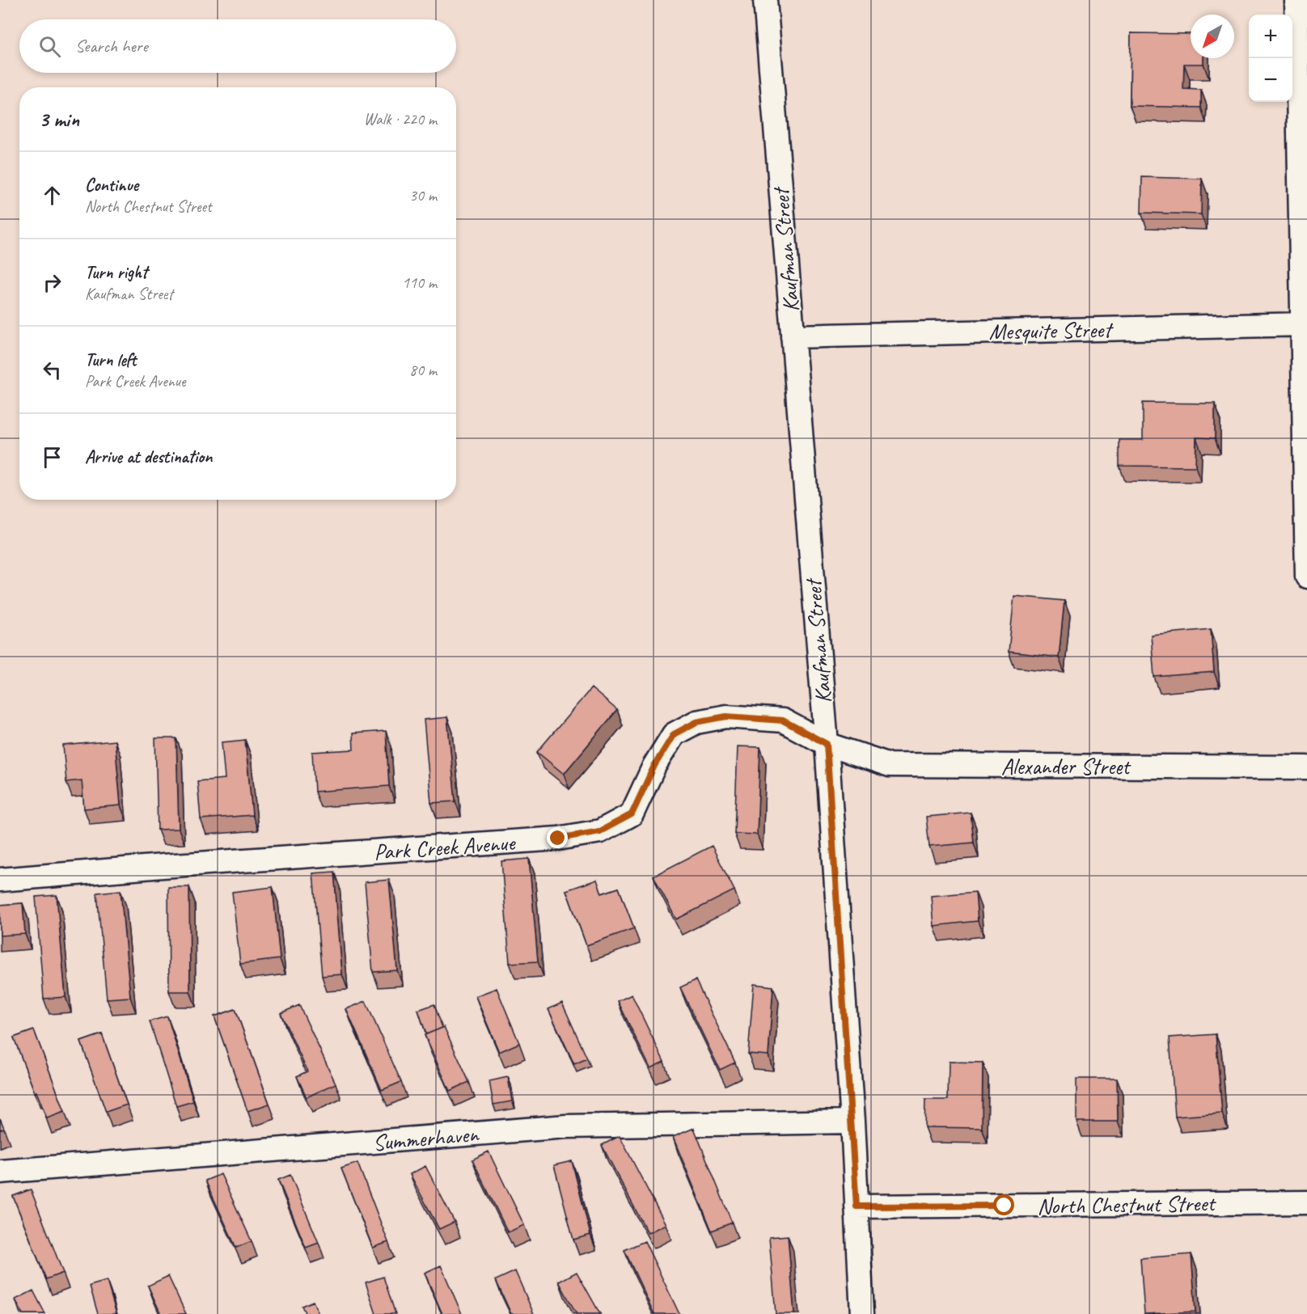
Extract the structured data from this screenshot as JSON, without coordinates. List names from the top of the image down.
{
  "streets": {
    "street": [
      "Kaufman Street",
      "Mesquite Street",
      "Alexander Street",
      "Park Creek Avenue",
      "Summerhaven",
      "North Chestnut Street"
    ]
  },
  "crossings": [
    ["Kaufman Street", "Mesquite Street"],
    ["Kaufman Street", "Alexander Street"],
    ["Kaufman Street", "Park Creek Avenue"],
    ["Kaufman Street", "Summerhaven"],
    ["Kaufman Street", "North Chestnut Street"],
    ["Alexander Street", "Park Creek Avenue"]
  ],
  "north": "bottom left",
  "page": {
    "map_buttons": ["+", "−"],
    "search": "Search here",
    "heading": ["3 min", "Walk · 220 m"],
    "list": [
      ["Continue", "North Chestnut Street", "30 m"],
      ["Turn right", "Kaufman Street", "110 m"],
      ["Turn left", "Park Creek Avenue", "80 m"],
      "Arrive at destination"
    ]
  }
}
